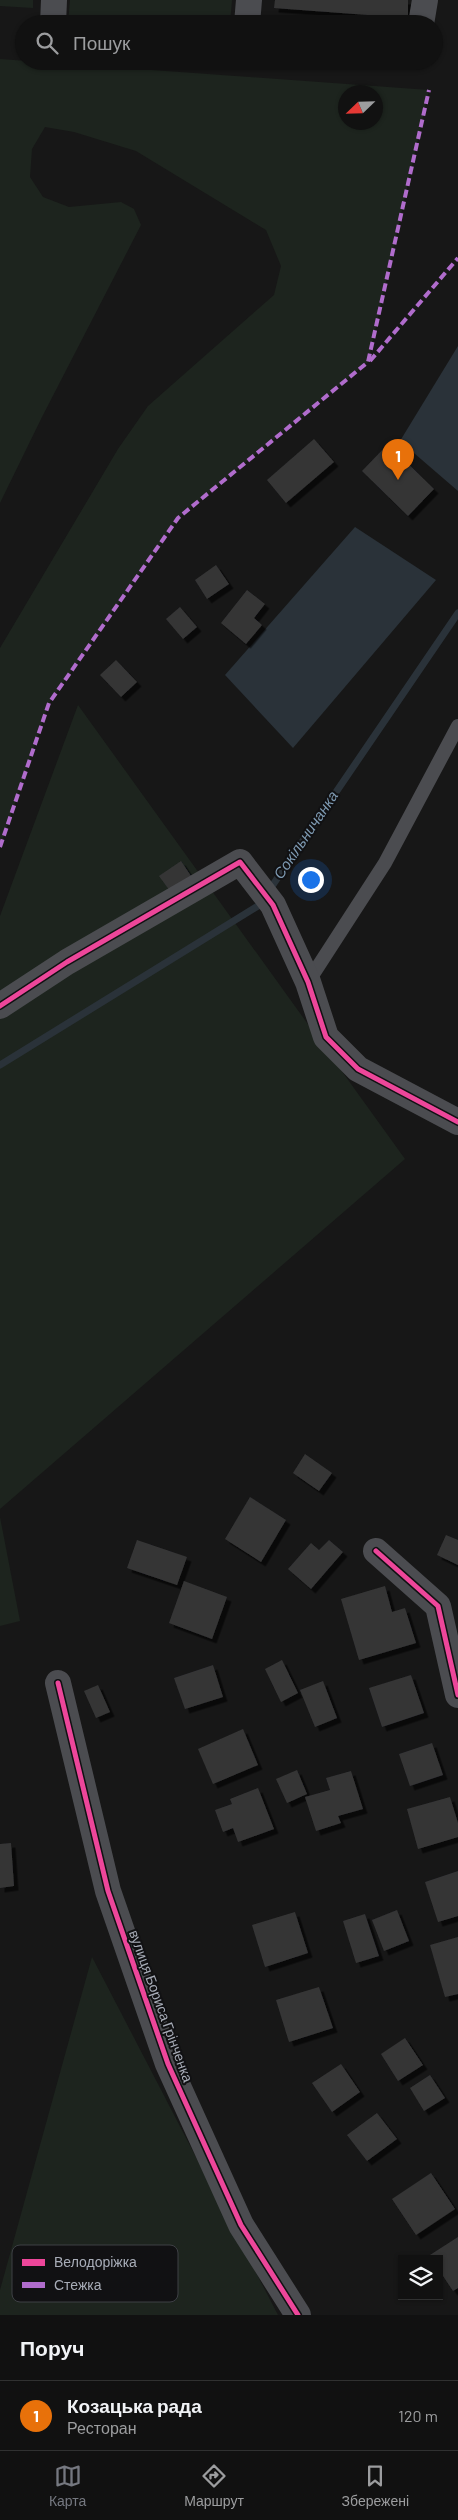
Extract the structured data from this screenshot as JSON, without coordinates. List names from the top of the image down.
{
  "streets": {
    "street": ["вулиця Бориса Грінченка"]
  },
  "water": ["Сокільничанка"],
  "legend": ["Велодоріжка", "Стежка"],
  "north": "bottom left",
  "page": {
    "search": "Пошук",
    "pins": "1",
    "heading": "Поруч",
    "list": [
      {
        "mark": "1",
        "name": "Козацька рада",
        "note": "Ресторан",
        "value": "120 m"
      }
    ],
    "nav": ["Карта", "Маршрут", "Збережені"]
  }
}
